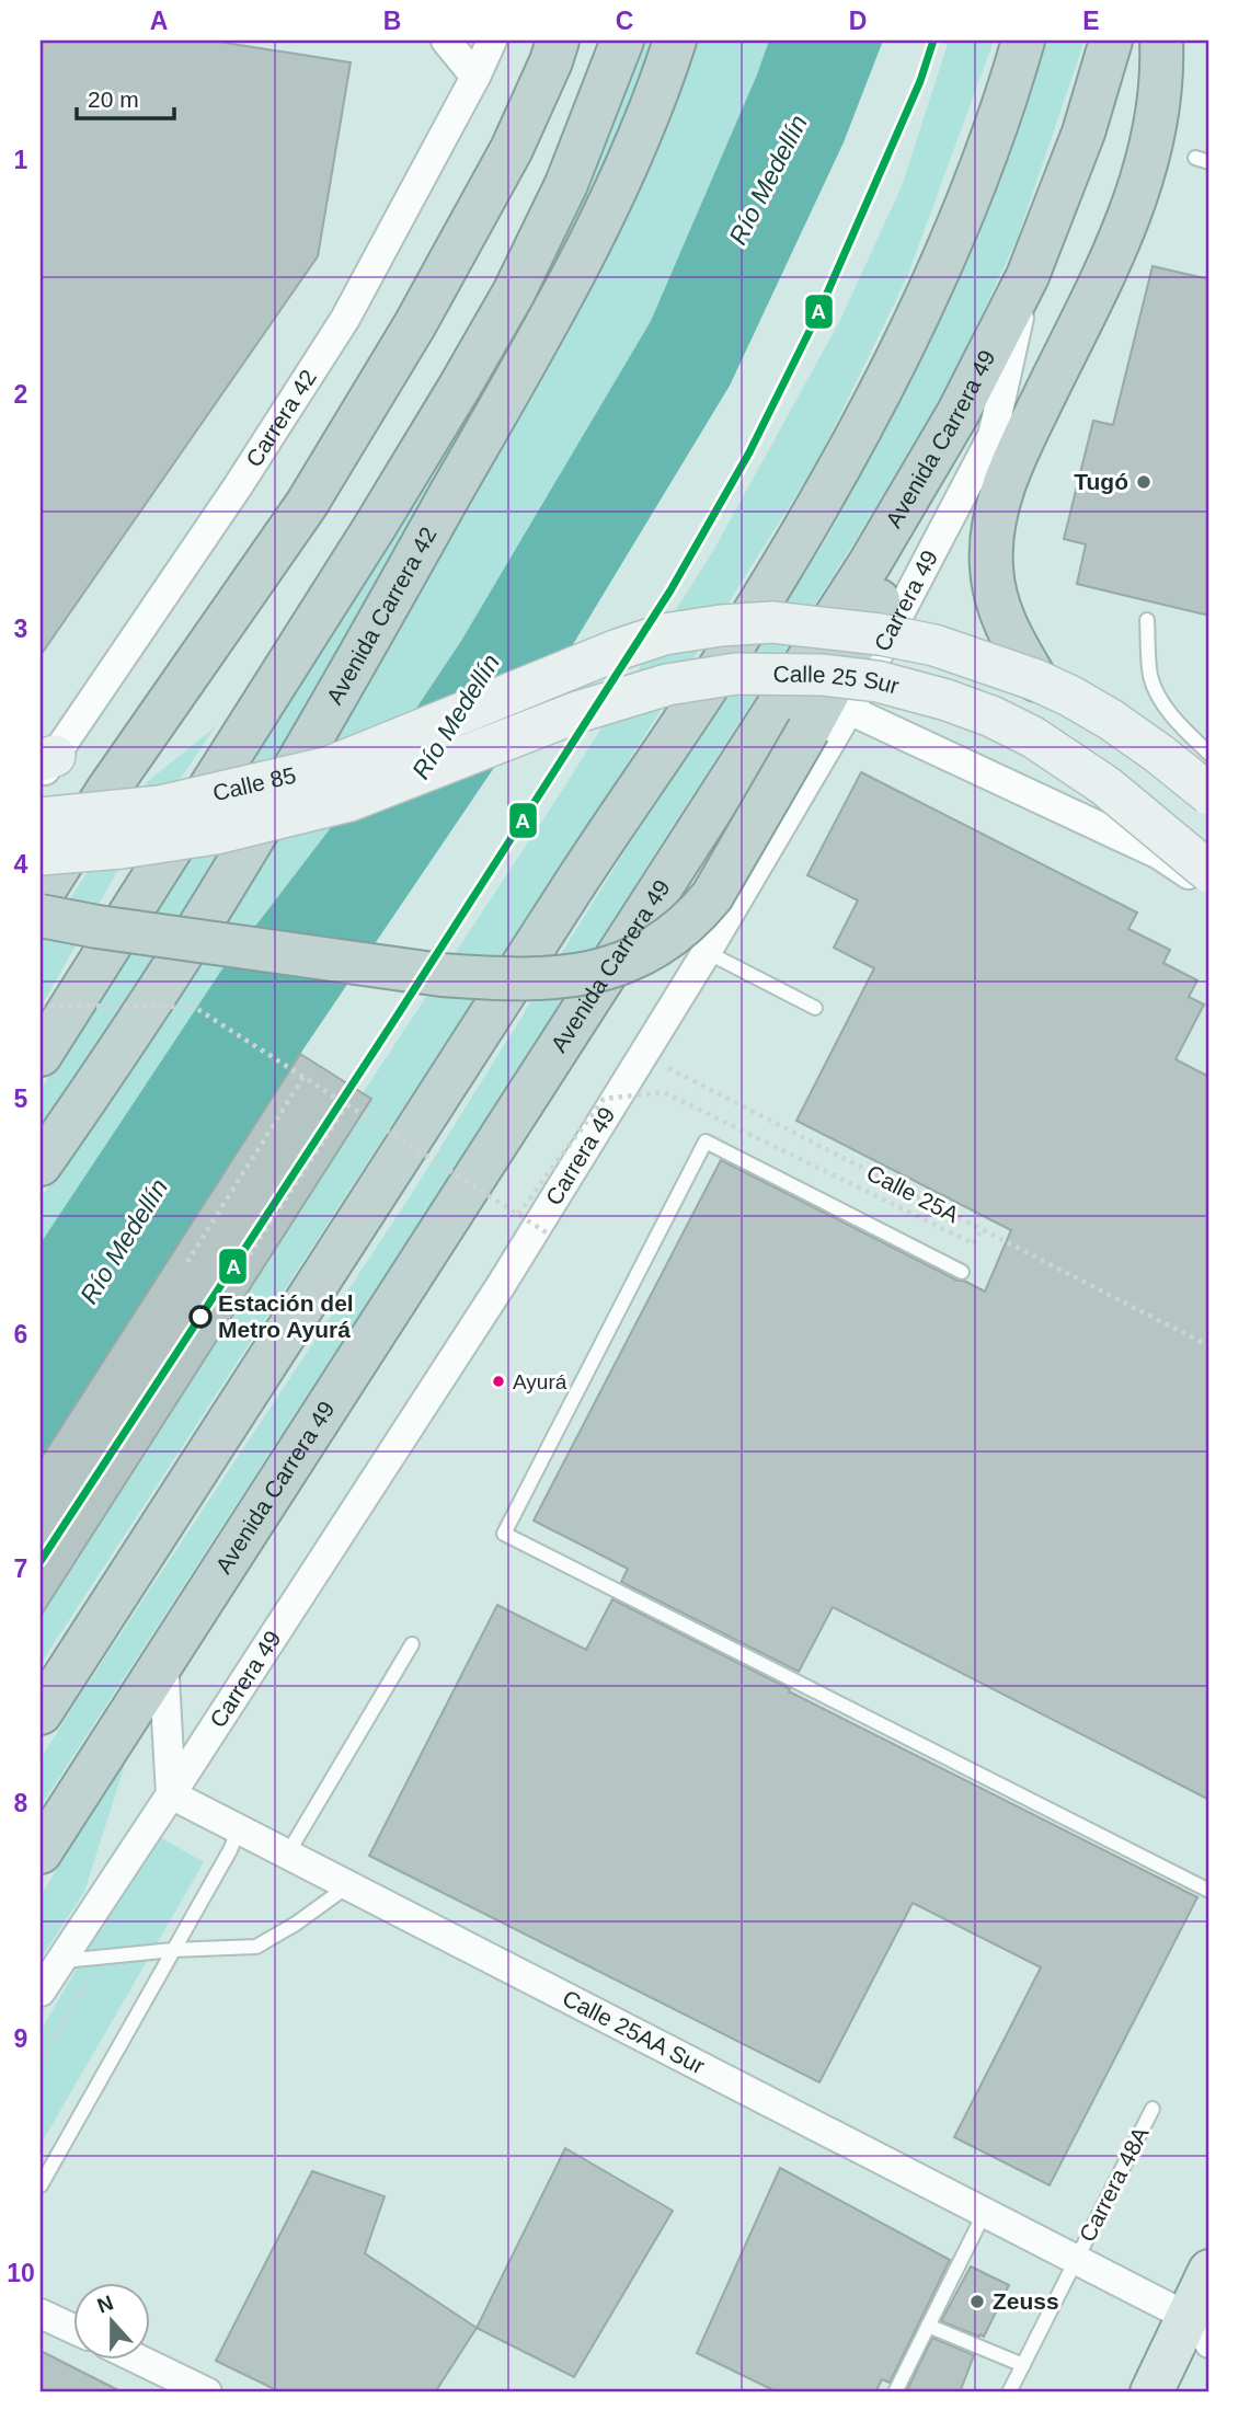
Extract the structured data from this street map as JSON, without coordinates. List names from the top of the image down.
{
  "streets": {
    "highway": ["Avenida Carrera 49", "Avenida Carrera 42"],
    "main road": ["Calle 25 Sur", "Calle 85"],
    "street": ["Carrera 42", "Carrera 49", "Calle 25AA Sur"],
    "lane": ["Carrera 48A"],
    "path": ["Calle 25A"]
  },
  "crossings": [
    ["Avenida Carrera 49", "Carrera 49"],
    ["Carrera 49", "Calle 25 Sur"],
    ["Carrera 49", "Calle 25A"],
    ["Carrera 49", "Calle 25AA Sur"],
    ["Calle 25 Sur", "Calle 85"],
    ["Calle 25AA Sur", "Carrera 48A"]
  ],
  "water": ["Río Medellín"],
  "places": [
    "Tugó",
    "Estación del Metro Ayurá",
    "Ayurá",
    "Zeuss"
  ],
  "lines": ["transit line A"],
  "scale_bar": "20 m",
  "north": "top",
  "grid": {
    "columns": [
      "A",
      "B",
      "C",
      "D",
      "E"
    ],
    "rows": [
      "1",
      "2",
      "3",
      "4",
      "5",
      "6",
      "7",
      "8",
      "9",
      "10"
    ]
  }
}
